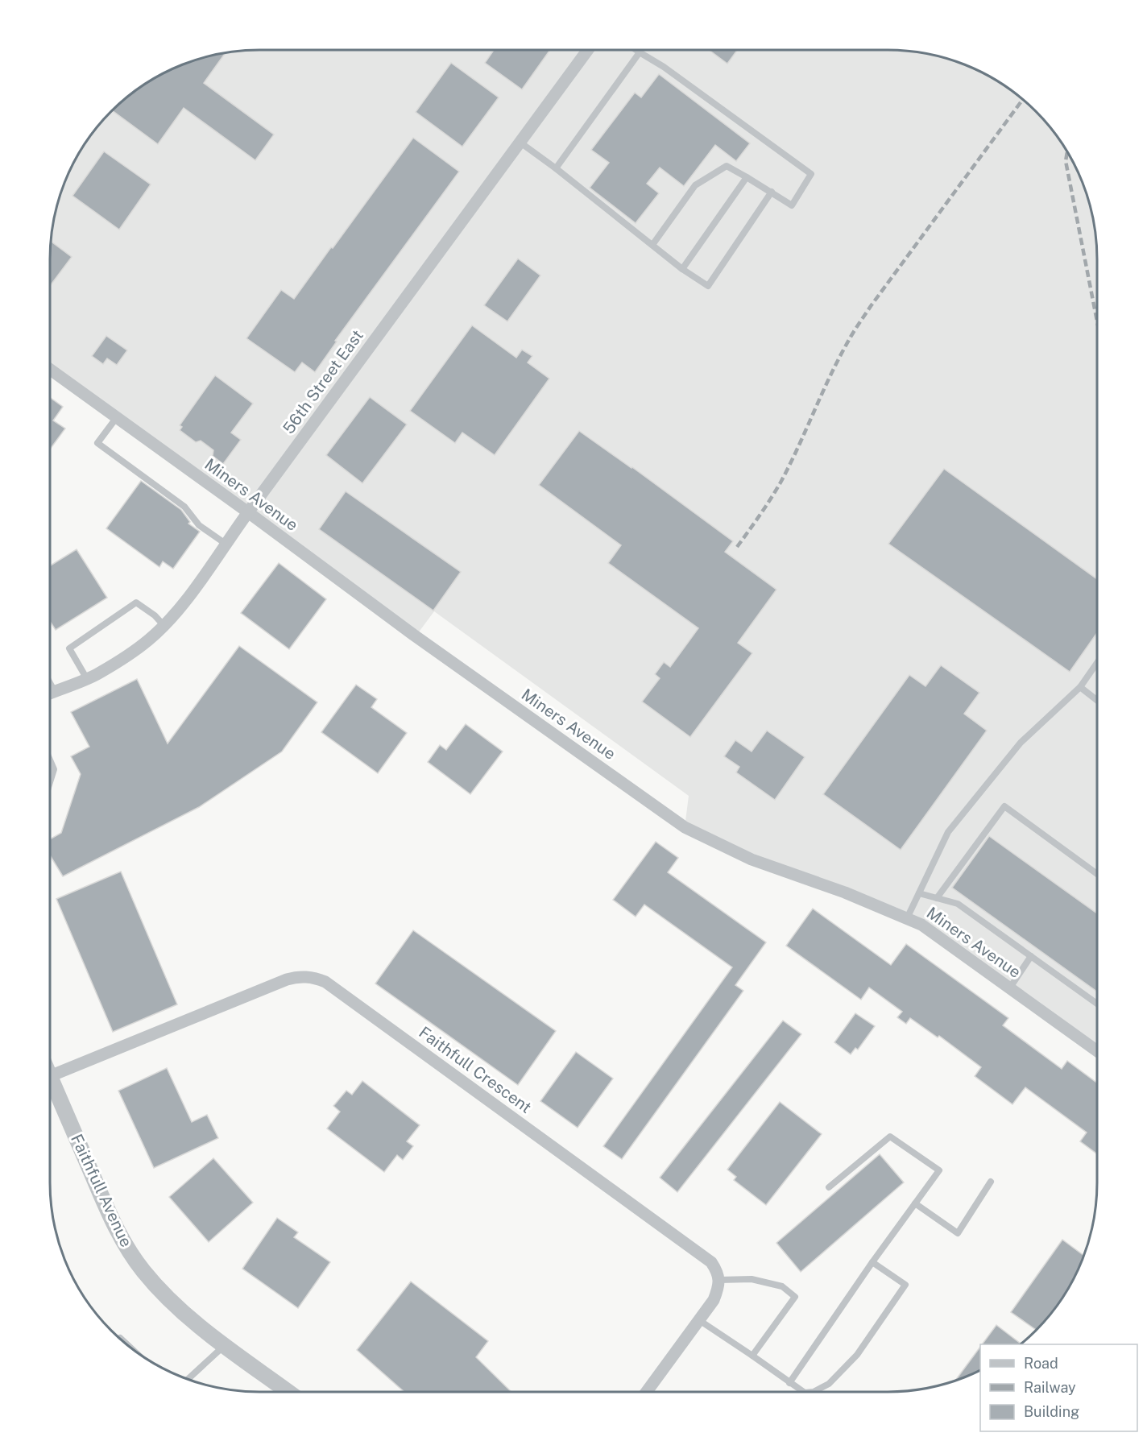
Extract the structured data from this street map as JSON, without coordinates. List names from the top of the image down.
{
  "streets": {
    "street": [
      "56th Street East",
      "Miners Avenue",
      "Faithfull Crescent",
      "Faithfull Avenue"
    ]
  },
  "crossings": [
    ["56th Street East", "Miners Avenue"],
    ["Faithfull Crescent", "Faithfull Avenue"]
  ],
  "legend": ["Road", "Railway", "Building"]
}
